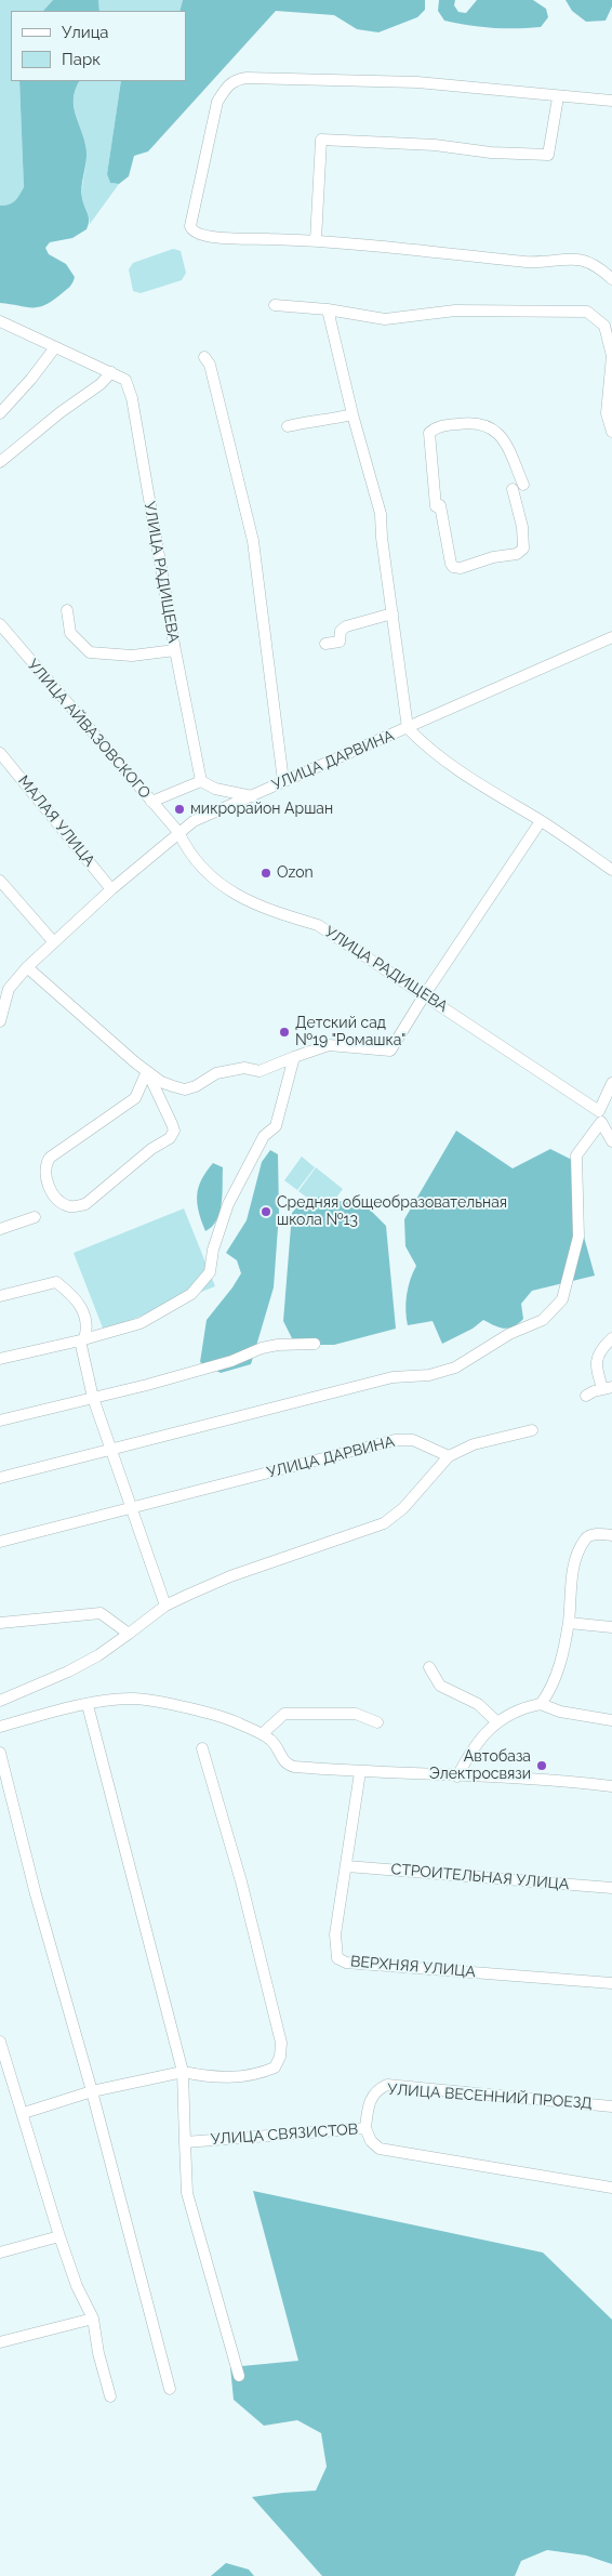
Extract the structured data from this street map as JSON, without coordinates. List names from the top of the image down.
{
  "streets": {
    "street": [
      "УЛИЦА РАДИЩЕВА",
      "УЛИЦА АЙВАЗОВСКОГО",
      "УЛИЦА ДАРВИНА",
      "МАЛАЯ УЛИЦА",
      "СТРОИТЕЛЬНАЯ УЛИЦА",
      "ВЕРХНЯЯ УЛИЦА",
      "УЛИЦА ВЕСЕННИЙ ПРОЕЗД",
      "УЛИЦА СВЯЗИСТОВ"
    ]
  },
  "crossings": [
    ["УЛИЦА РАДИЩЕВА", "УЛИЦА АЙВАЗОВСКОГО"],
    ["УЛИЦА РАДИЩЕВА", "УЛИЦА ДАРВИНА"],
    ["УЛИЦА АЙВАЗОВСКОГО", "УЛИЦА ДАРВИНА"],
    ["УЛИЦА ДАРВИНА", "МАЛАЯ УЛИЦА"],
    ["СТРОИТЕЛЬНАЯ УЛИЦА", "ВЕРХНЯЯ УЛИЦА"],
    ["УЛИЦА ВЕСЕННИЙ ПРОЕЗД", "УЛИЦА СВЯЗИСТОВ"]
  ],
  "places": [
    "микрорайон Аршан",
    "Ozon",
    "Детский сад №19 \"Ромашка\"",
    "Средняя общеобразовательная школа №13",
    "Автобаза Электросвязи"
  ],
  "legend": ["Улица", "Парк"]
}
